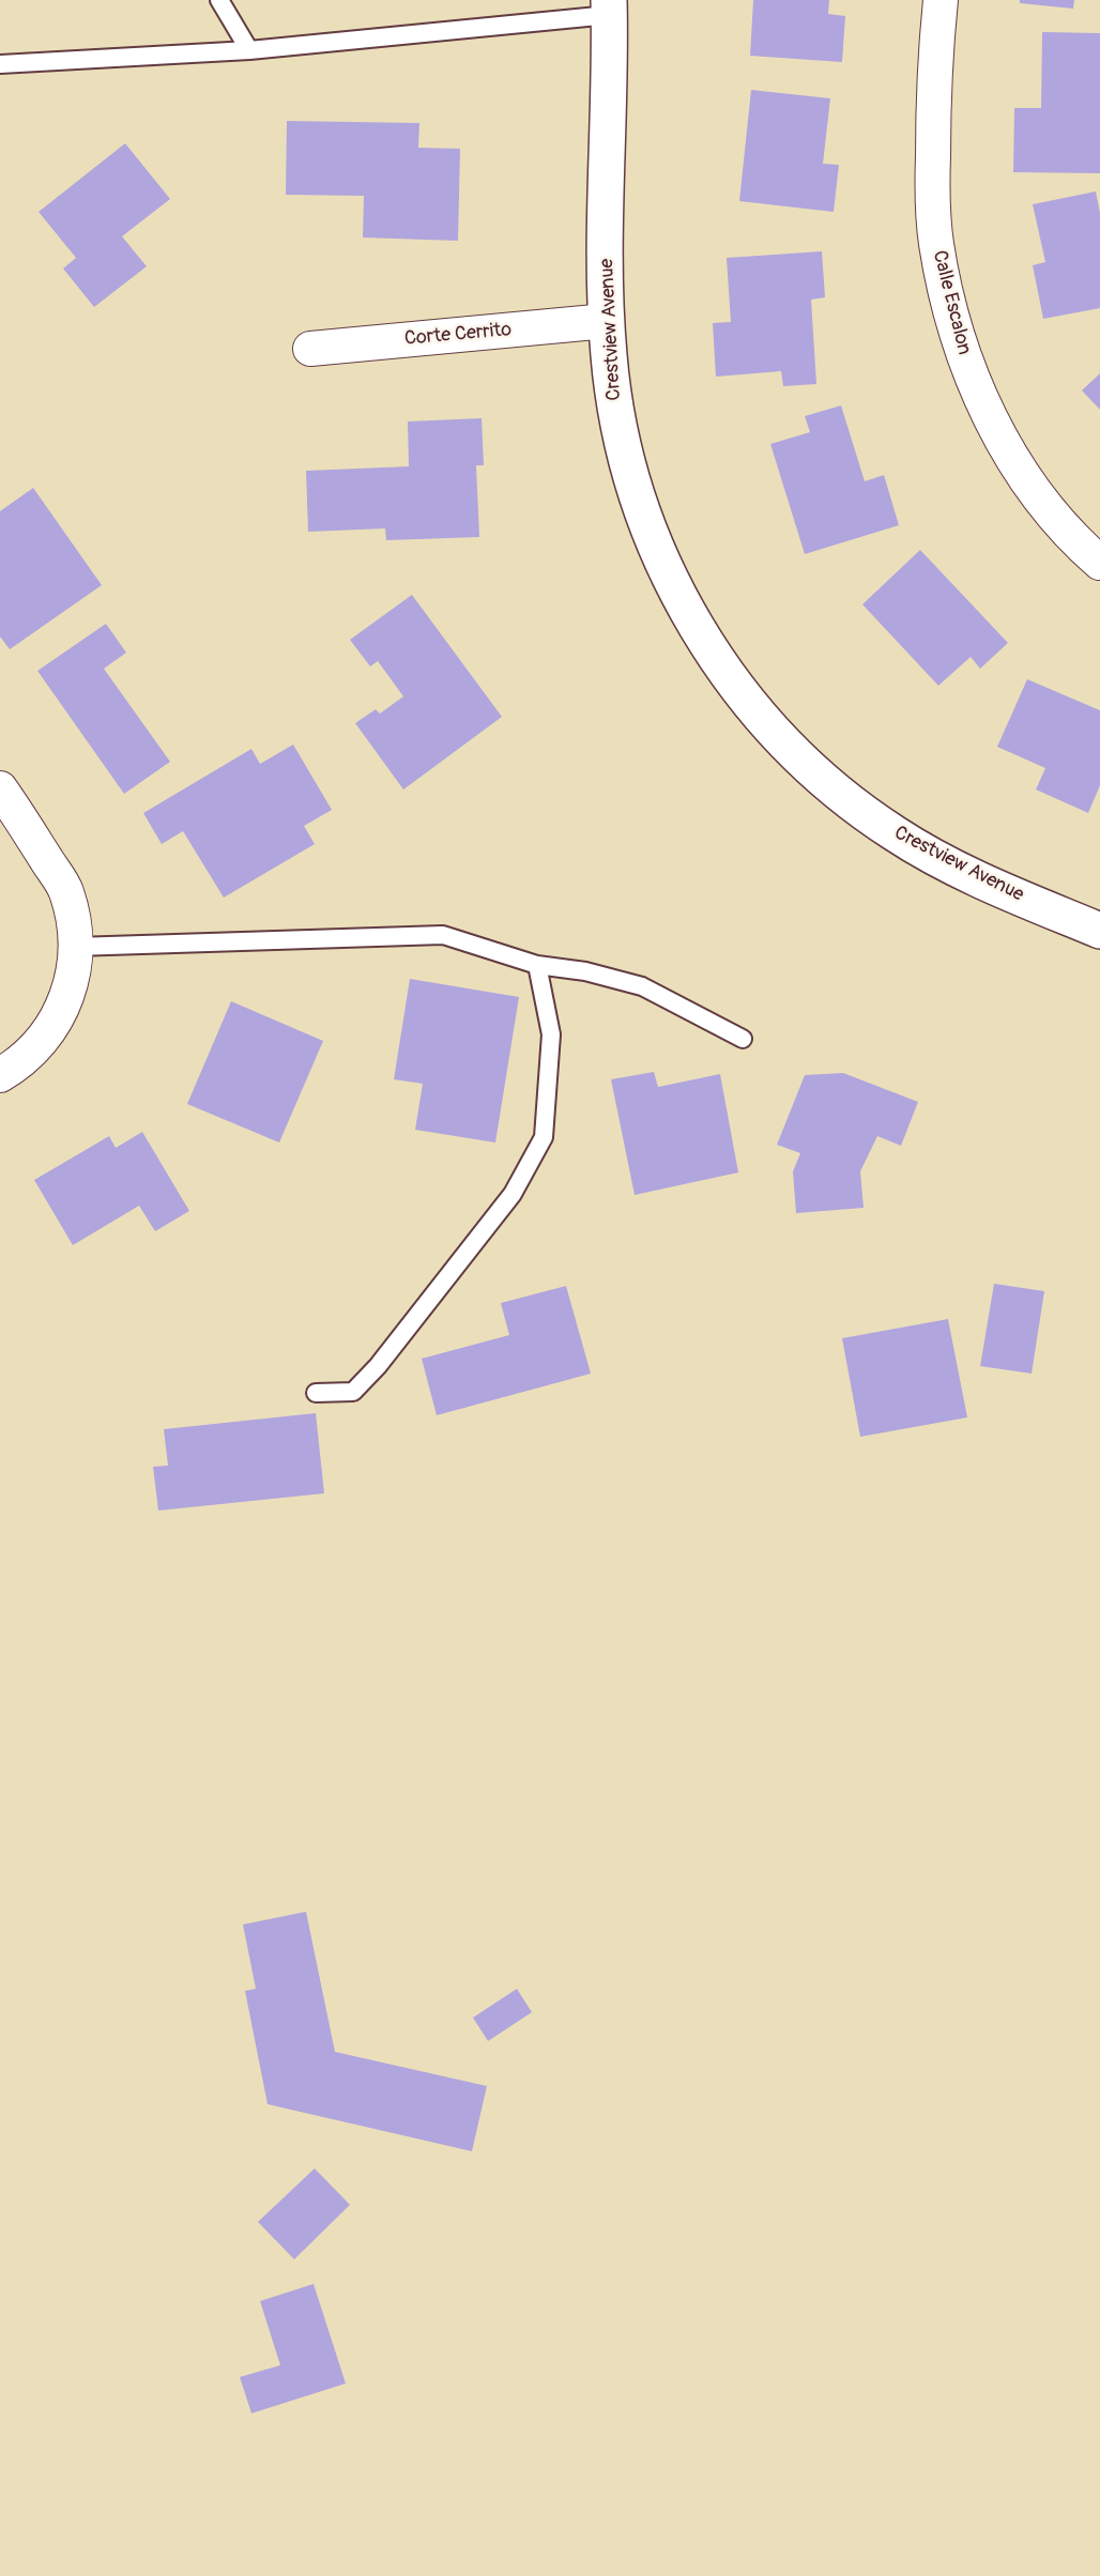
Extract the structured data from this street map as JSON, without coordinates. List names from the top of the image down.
{
  "streets": {
    "street": ["Calle Escalon", "Crestview Avenue", "Corte Cerrito"]
  },
  "crossings": [
    ["Crestview Avenue", "Corte Cerrito"]
  ]
}
